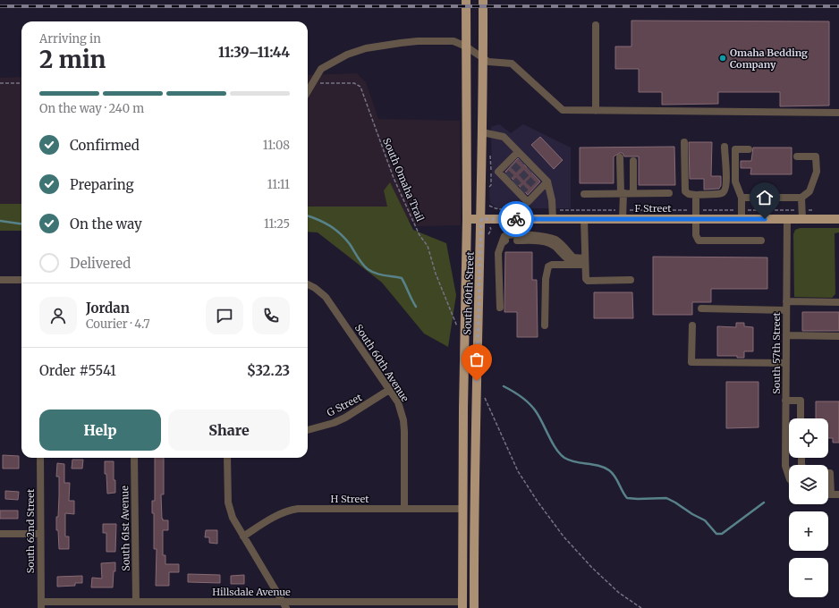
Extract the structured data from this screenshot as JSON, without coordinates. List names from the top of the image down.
{
  "streets": {
    "main road": ["F Street", "South 60th Street"],
    "street": [
      "South 57th Street",
      "South 60th Avenue",
      "G Street",
      "H Street",
      "South 61st Avenue",
      "South 62nd Street",
      "Hillsdale Avenue"
    ],
    "path": ["South Omaha Trail"]
  },
  "crossings": [
    ["F Street", "South 60th Street"],
    ["F Street", "South 57th Street"],
    ["South 60th Street", "H Street"],
    ["South 60th Street", "Hillsdale Avenue"],
    ["South 60th Avenue", "G Street"],
    ["South 60th Avenue", "H Street"],
    ["South 61st Avenue", "Hillsdale Avenue"],
    ["South 62nd Street", "Hillsdale Avenue"]
  ],
  "places": ["Omaha Bedding Company"],
  "page": {
    "heading": ["2 min", "Arriving in", "11:39–11:44"],
    "panel": [
      "Jordan",
      "Courier · 4.7",
      "Order #5541",
      "$32.23"
    ],
    "bar": "On the way · 240 m",
    "list": [
      ["Confirmed", "11:08"],
      ["Preparing", "11:11"],
      ["On the way", "11:25"],
      "Delivered"
    ],
    "buttons": ["Help", "Share"],
    "map_buttons": ["+", "−"]
  }
}
